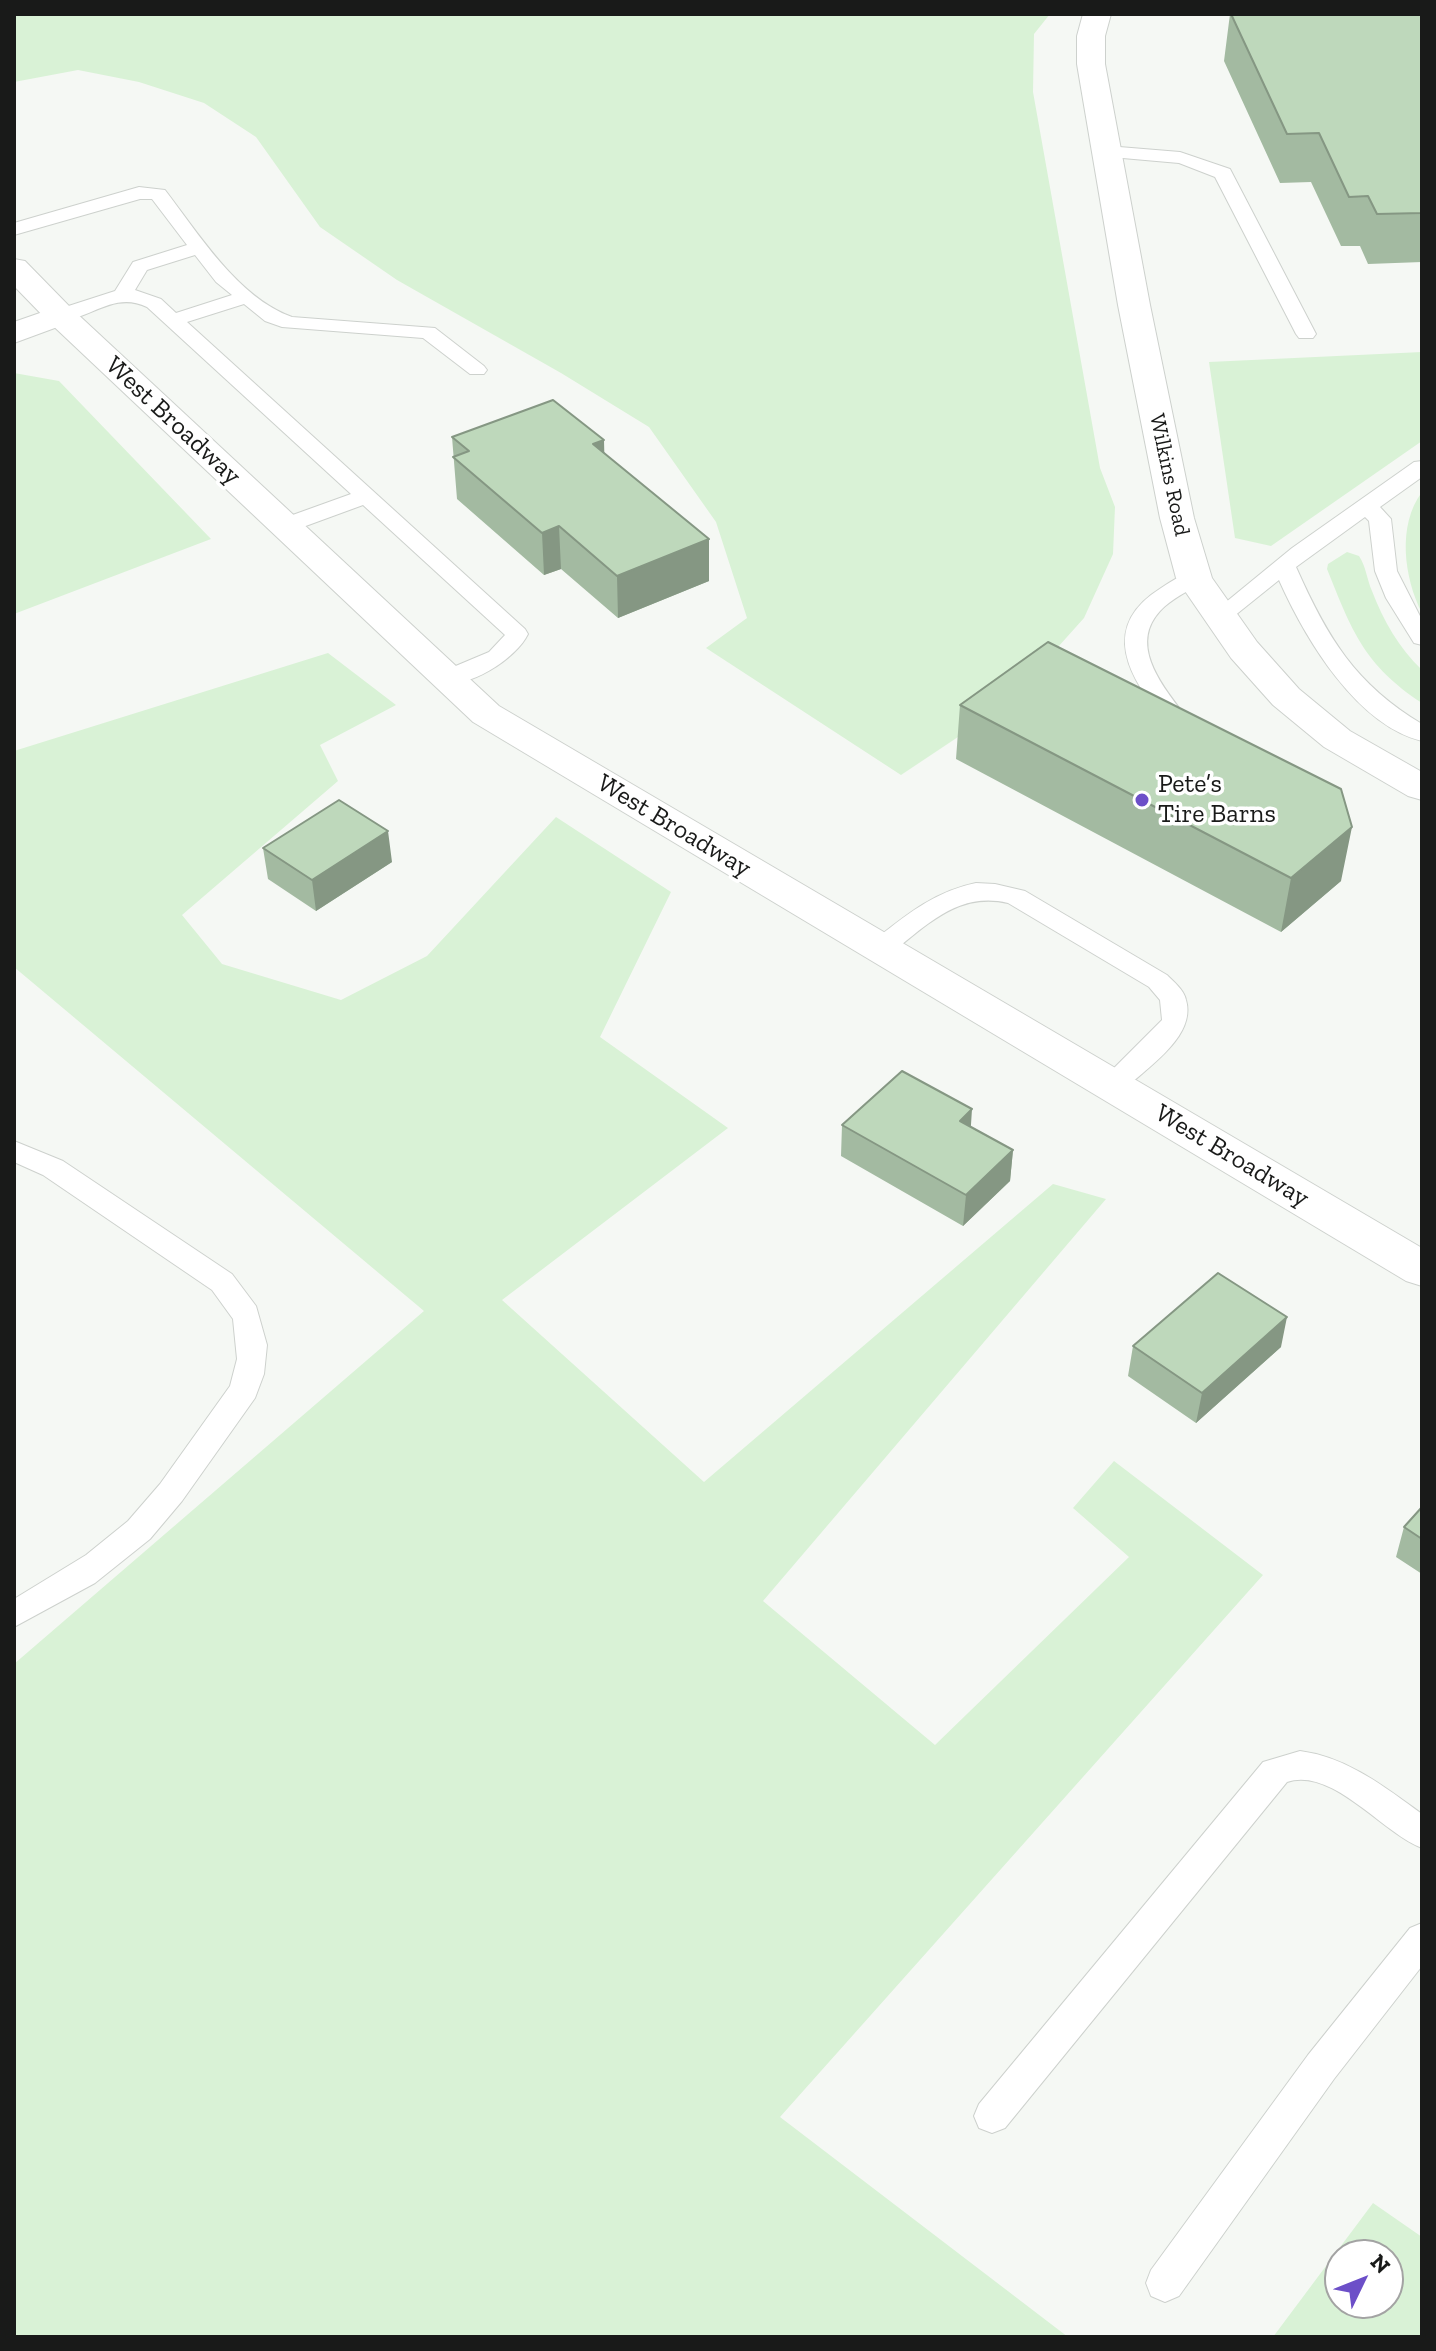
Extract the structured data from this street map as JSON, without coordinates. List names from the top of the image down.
{
  "streets": {
    "main road": ["West Broadway", "Wilkins Road"]
  },
  "places": ["Pete’s Tire Barns"],
  "north": "top right"
}
